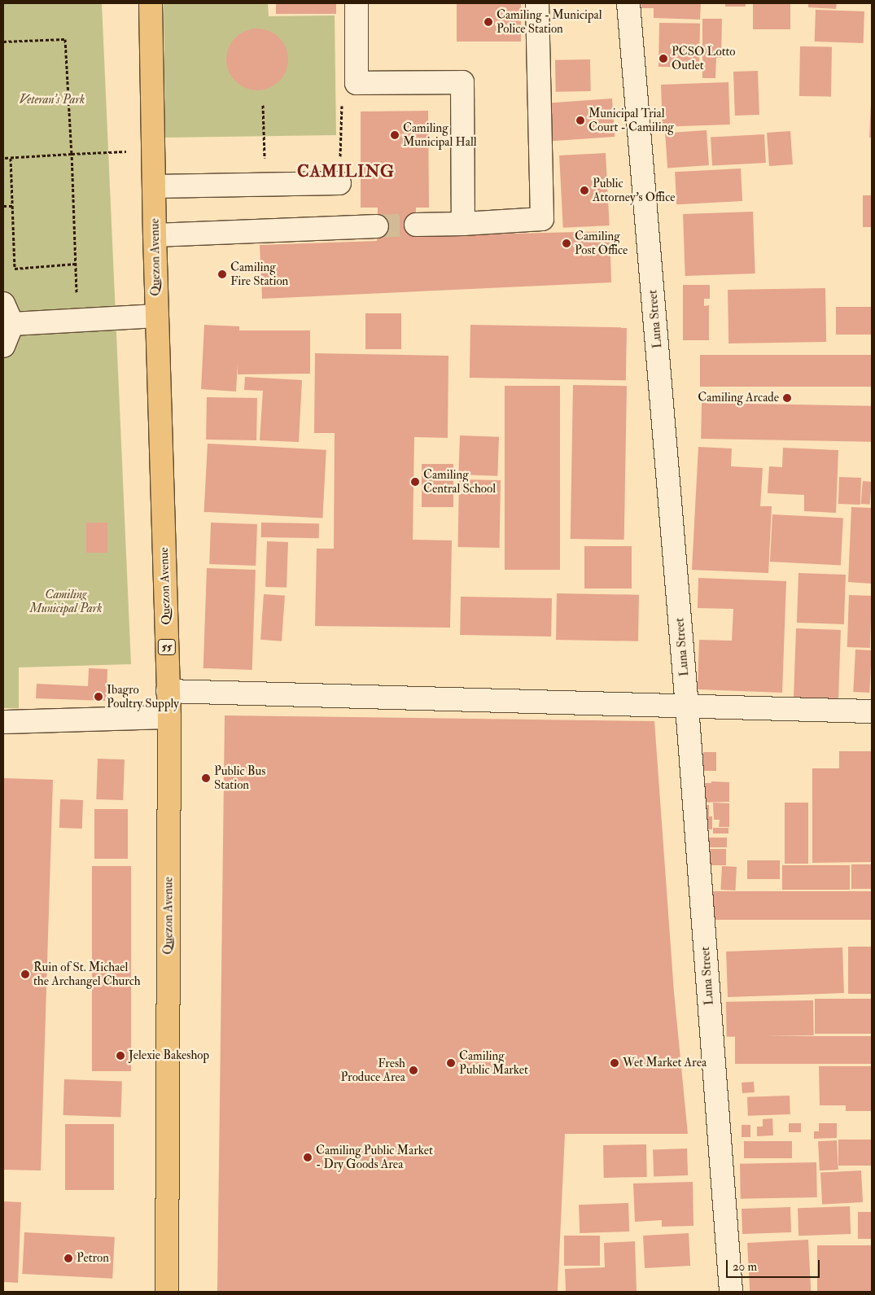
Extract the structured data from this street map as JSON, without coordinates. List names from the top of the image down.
{
  "streets": {
    "highway": ["Quezon Avenue", "55"],
    "street": ["Luna Street"]
  },
  "districts": ["CAMILING"],
  "parks": ["Veteran's Park", "Camiling Municipal Park"],
  "places": [
    "Camiling - Municipal Police Station",
    "PCSO Lotto Outlet",
    "Municipal Trial Court - Camiling",
    "Camiling Municipal Hall",
    "Public Attorney's Office",
    "Camiling Post Office",
    "Camiling Fire Station",
    "Camiling Arcade",
    "Camiling Central School",
    "Ibagro Poultry Supply",
    "Public Bus Station",
    "Ruin of St. Michael the Archangel Church",
    "Jelexie Bakeshop",
    "Camiling Public Market",
    "Wet Market Area",
    "Fresh Produce Area",
    "Camiling Public Market - Dry Goods Area",
    "Petron"
  ],
  "scale_bar": "20 m"
}
